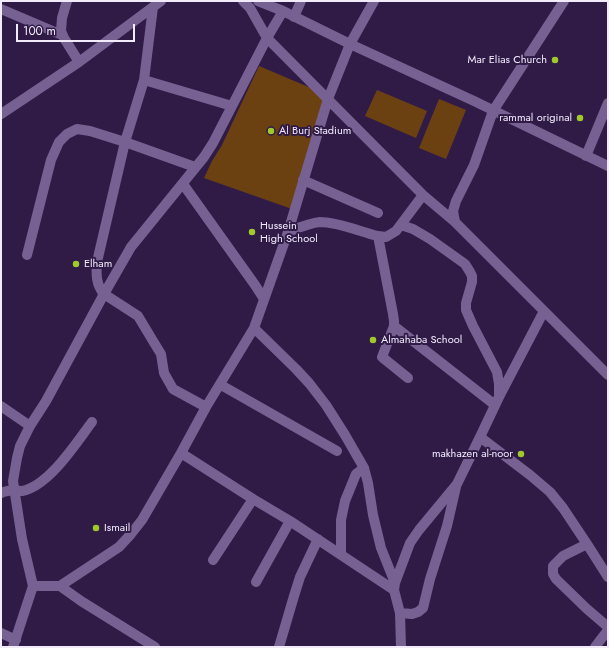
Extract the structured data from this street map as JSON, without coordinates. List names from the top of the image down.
{
  "places": [
    "Mar Elias Church",
    "rammal original",
    "Al Burj Stadium",
    "Hussein High School",
    "Elham",
    "Almahaba School",
    "makhazen al-noor",
    "Ismail"
  ],
  "scale_bar": "100 m"
}
